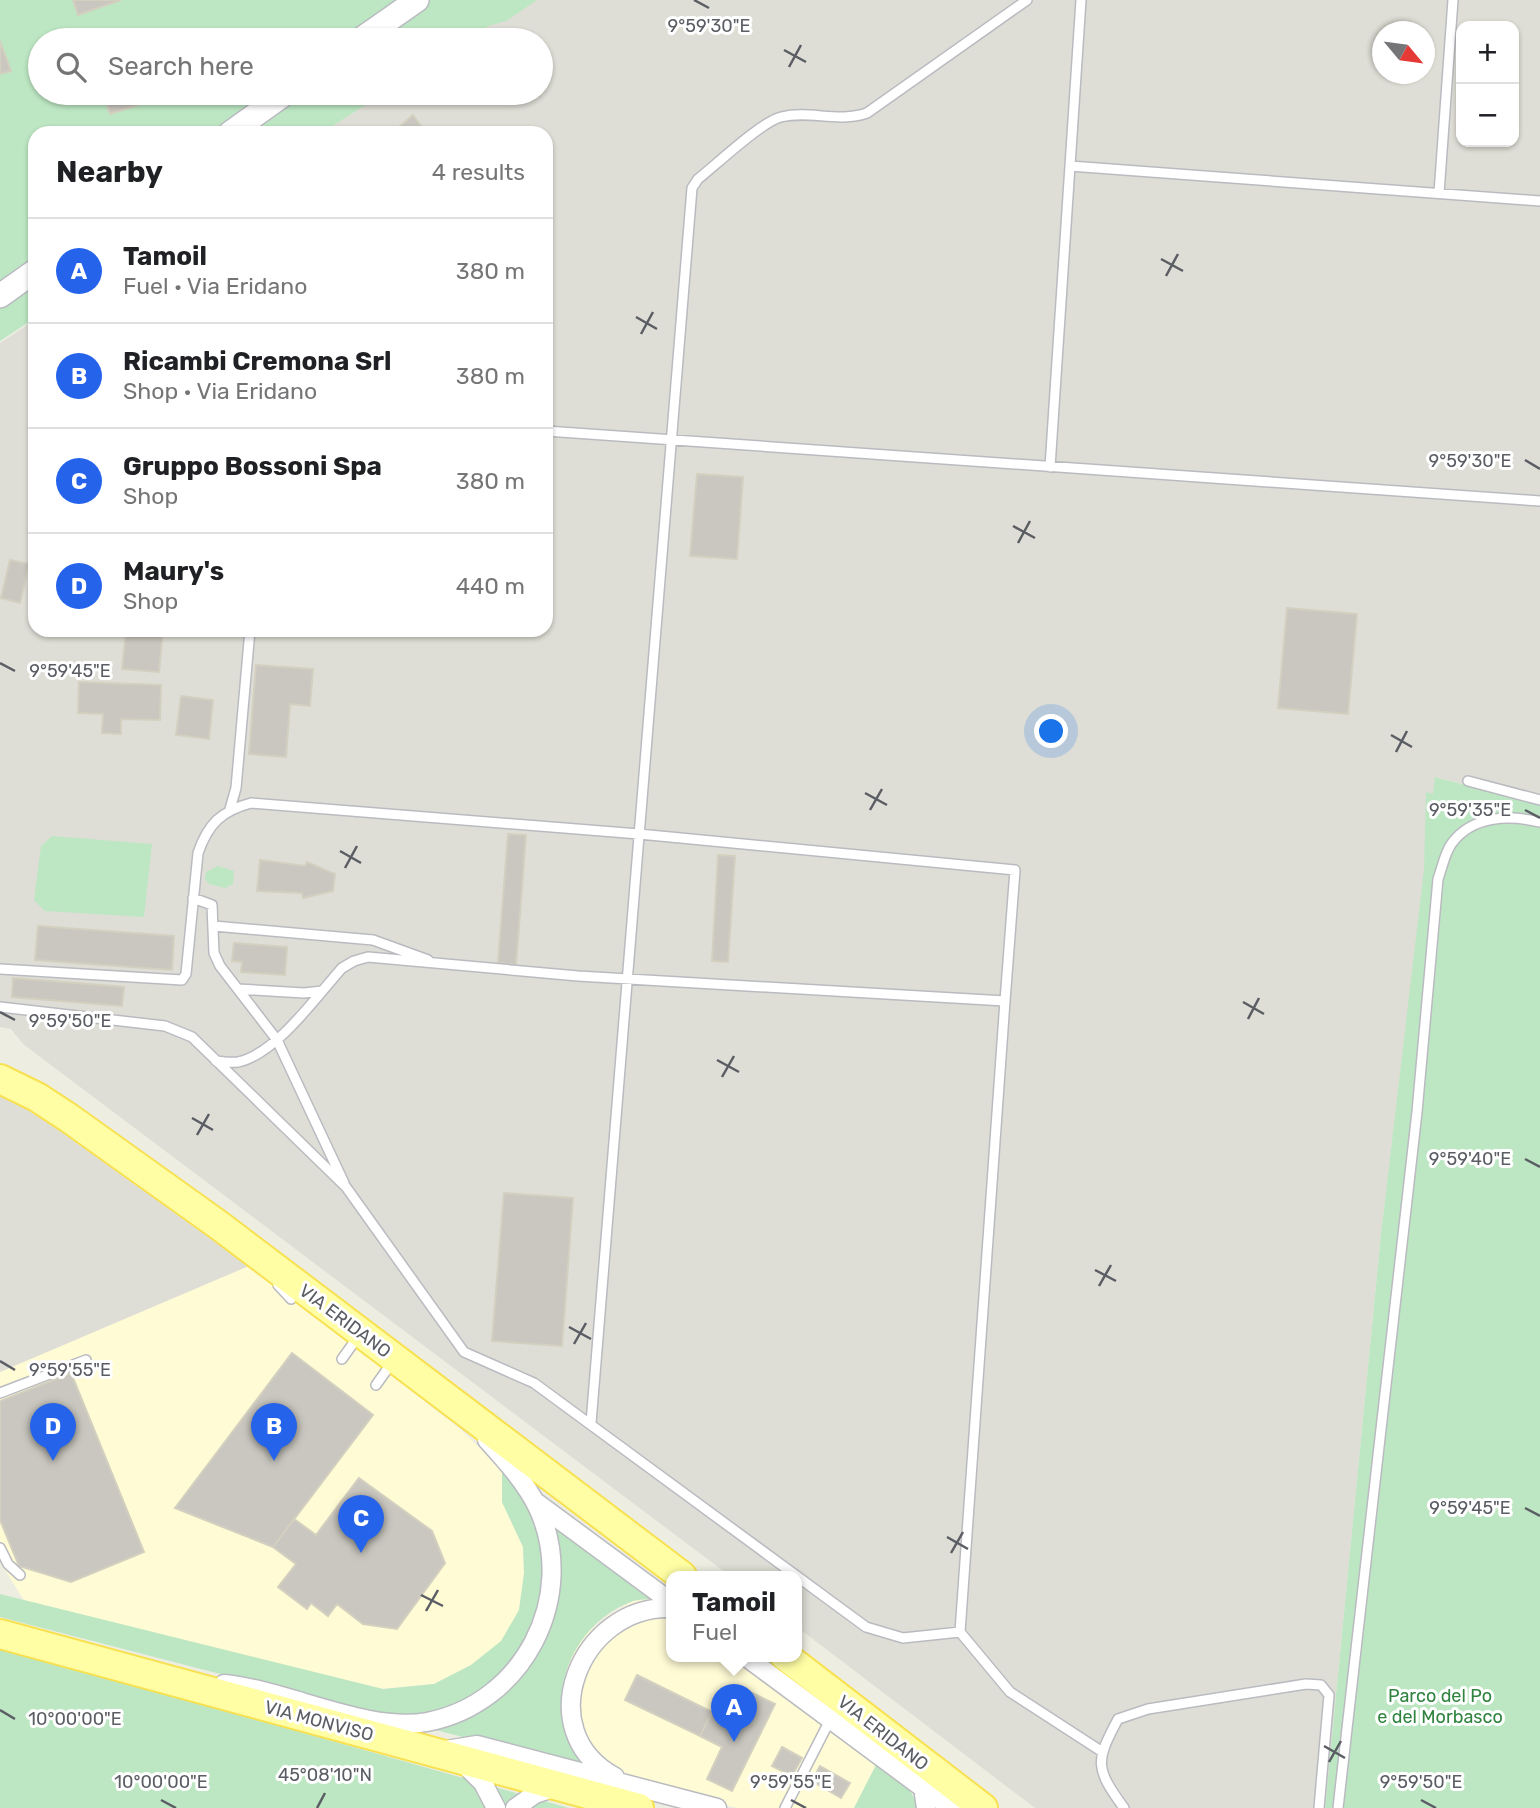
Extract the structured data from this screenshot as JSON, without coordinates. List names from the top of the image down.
{
  "streets": {
    "main road": ["VIA ERIDANO", "VIA MONVISO"]
  },
  "parks": ["Parco del Po e del Morbasco"],
  "north": "bottom right",
  "page": {
    "map_buttons": ["+", "−"],
    "search": "Search here",
    "heading": ["Nearby", "4 results"],
    "list": [
      {
        "mark": "A",
        "name": "Tamoil",
        "note": "Fuel · Via Eridano",
        "value": "380 m"
      },
      {
        "mark": "B",
        "name": "Ricambi Cremona Srl",
        "note": "Shop · Via Eridano",
        "value": "380 m"
      },
      {
        "mark": "C",
        "name": "Gruppo Bossoni Spa",
        "note": "Shop",
        "value": "380 m"
      },
      {
        "mark": "D",
        "name": "Maury's",
        "note": "Shop",
        "value": "440 m"
      }
    ],
    "pins": [
      "B",
      "D",
      "C",
      "A"
    ],
    "popup": ["Tamoil", "Fuel"]
  },
  "coordinates": [
    "9°59'30\"E",
    "9°59'45\"E",
    "9°59'35\"E",
    "9°59'50\"E",
    "9°59'40\"E",
    "9°59'55\"E",
    "10°00'00\"E",
    "45°08'10\"N"
  ]
}
